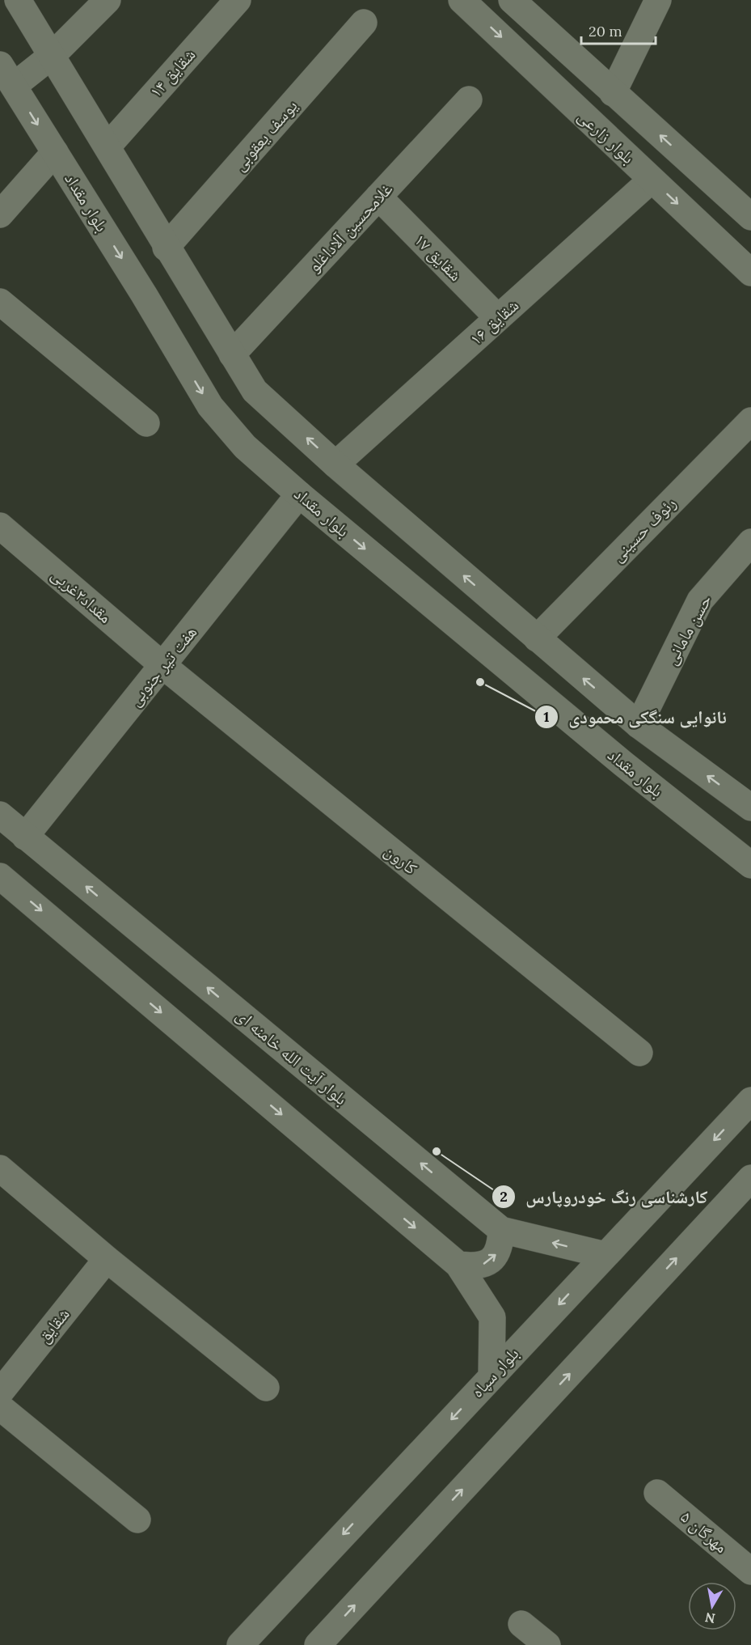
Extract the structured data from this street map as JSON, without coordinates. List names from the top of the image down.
{
  "streets": {
    "street": [
      "شقایق ۱۴",
      "یوسف یعقوبی",
      "بلوار زارعی",
      "بلوار مقداد",
      "غلامحسین آلاداغلو",
      "شقایق ۱۷",
      "شقایق ۱۶",
      "رئوف حسینی",
      "مقداد۲غربی",
      "حسن مامانی",
      "هفت تیر جنوبی",
      "کارون",
      "بلوار آیت الله خامنه ای",
      "شقایق",
      "بلوار سپاه",
      "مهرگان ۵"
    ]
  },
  "crossings": [
    ["بلوار زارعی", "شقایق ۱۶"],
    ["بلوار مقداد", "هفت تیر جنوبی"],
    ["غلامحسین آلاداغلو", "شقایق ۱۷"],
    ["شقایق ۱۷", "شقایق ۱۶"],
    ["مقداد۲غربی", "هفت تیر جنوبی"],
    ["مقداد۲غربی", "کارون"],
    ["هفت تیر جنوبی", "کارون"],
    ["هفت تیر جنوبی", "بلوار آیت الله خامنه ای"],
    ["بلوار آیت الله خامنه ای", "بلوار سپاه"]
  ],
  "places": ["نانوایی سنگکی محمودی", "کارشناسی رنگ خودروپارس"],
  "scale_bar": "20 m",
  "north": "bottom"
}
